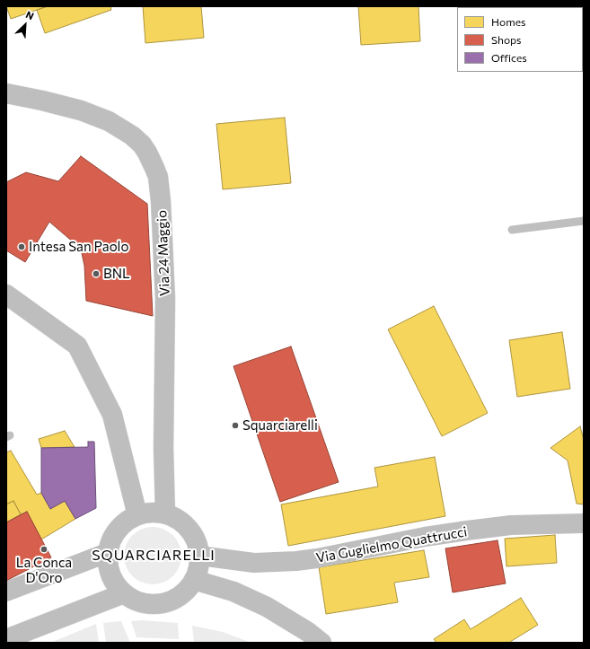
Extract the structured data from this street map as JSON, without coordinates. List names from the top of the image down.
{
  "streets": {
    "main road": ["Via 24 Maggio", "Via Guglielmo Quattrucci"]
  },
  "crossings": [
    ["Via 24 Maggio", "Via Guglielmo Quattrucci"]
  ],
  "districts": ["SQUARCIARELLI"],
  "places": [
    "Intesa San Paolo",
    "BNL",
    "Squarciarelli",
    "La Conca D'Oro"
  ],
  "legend": ["Homes", "Shops", "Offices"],
  "north": "top right"
}
